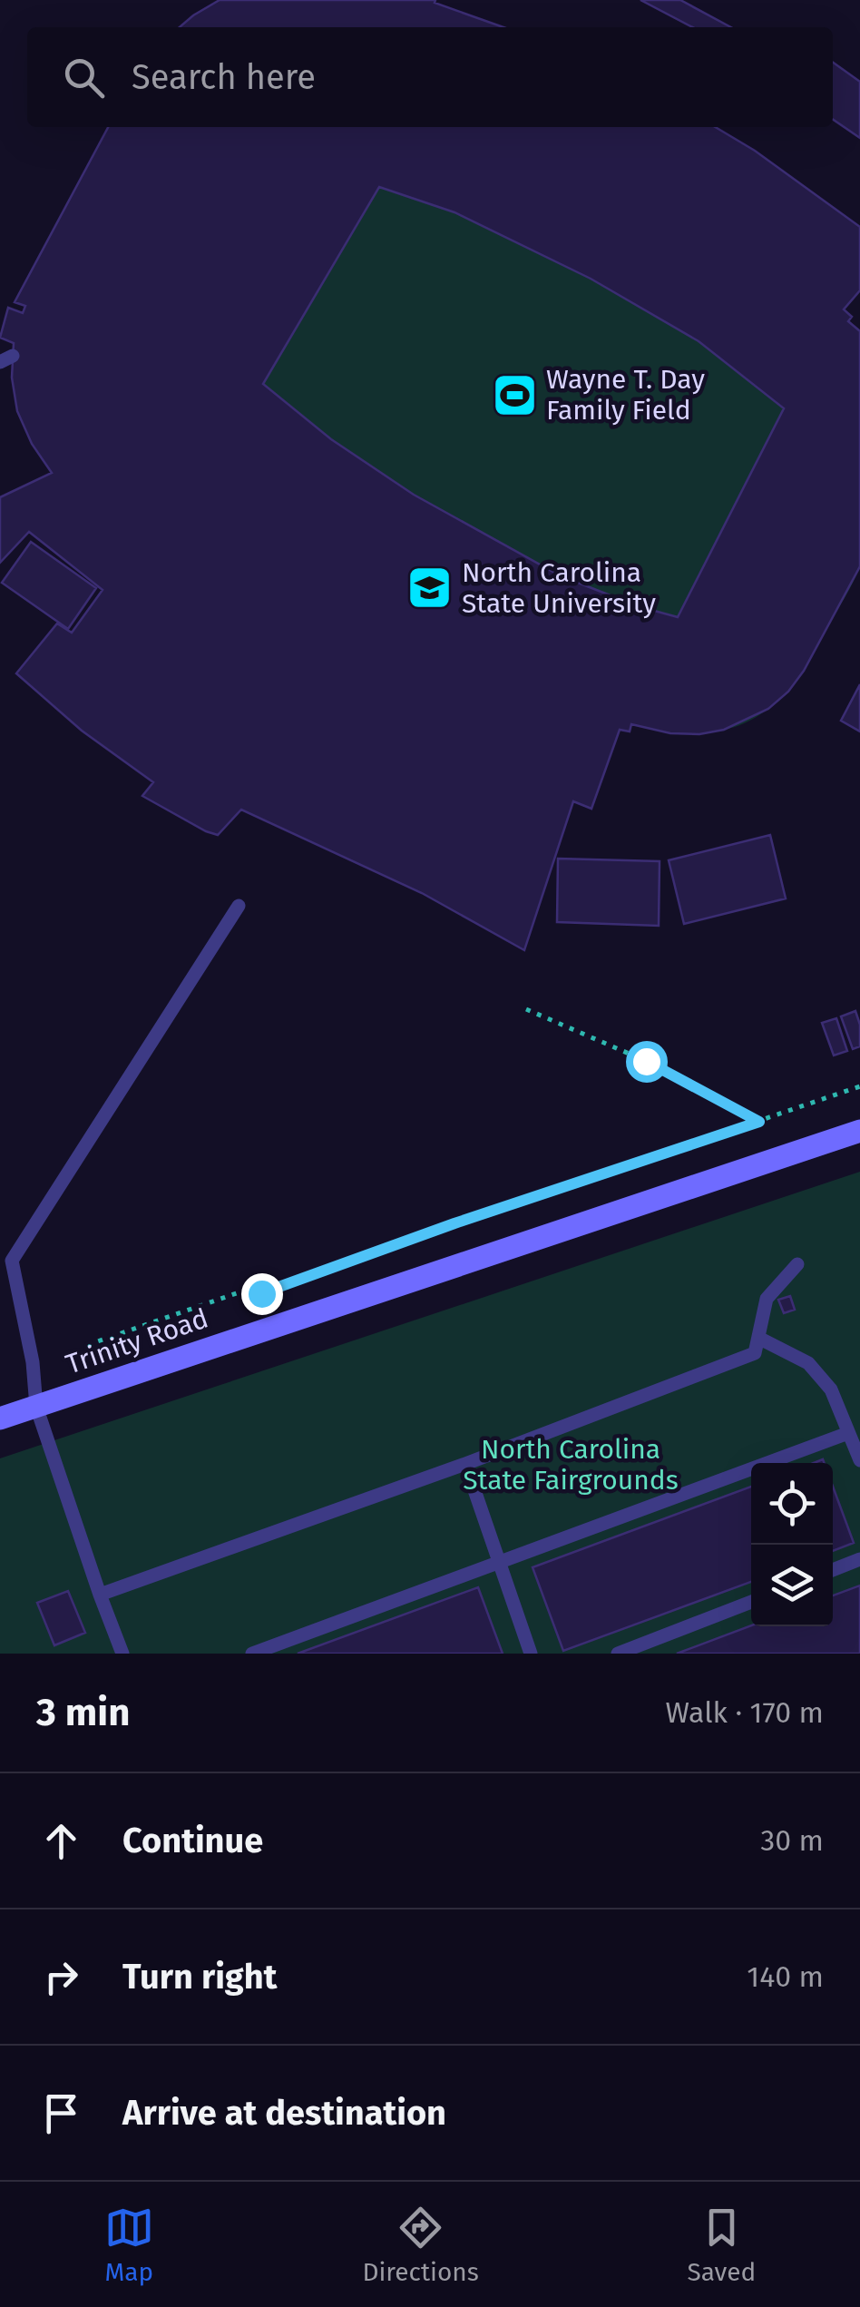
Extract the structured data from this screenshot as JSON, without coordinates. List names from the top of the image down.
{
  "streets": {
    "main road": ["Trinity Road"]
  },
  "parks": ["North Carolina State Fairgrounds"],
  "places": {
    "sports": ["Wayne T. Day Family Field"],
    "school or university": ["North Carolina State University"]
  },
  "page": {
    "search": "Search here",
    "heading": ["3 min", "Walk · 170 m"],
    "list": [
      ["Continue", "30 m"],
      ["Turn right", "140 m"],
      "Arrive at destination"
    ],
    "nav": ["Map", "Directions", "Saved"]
  }
}
